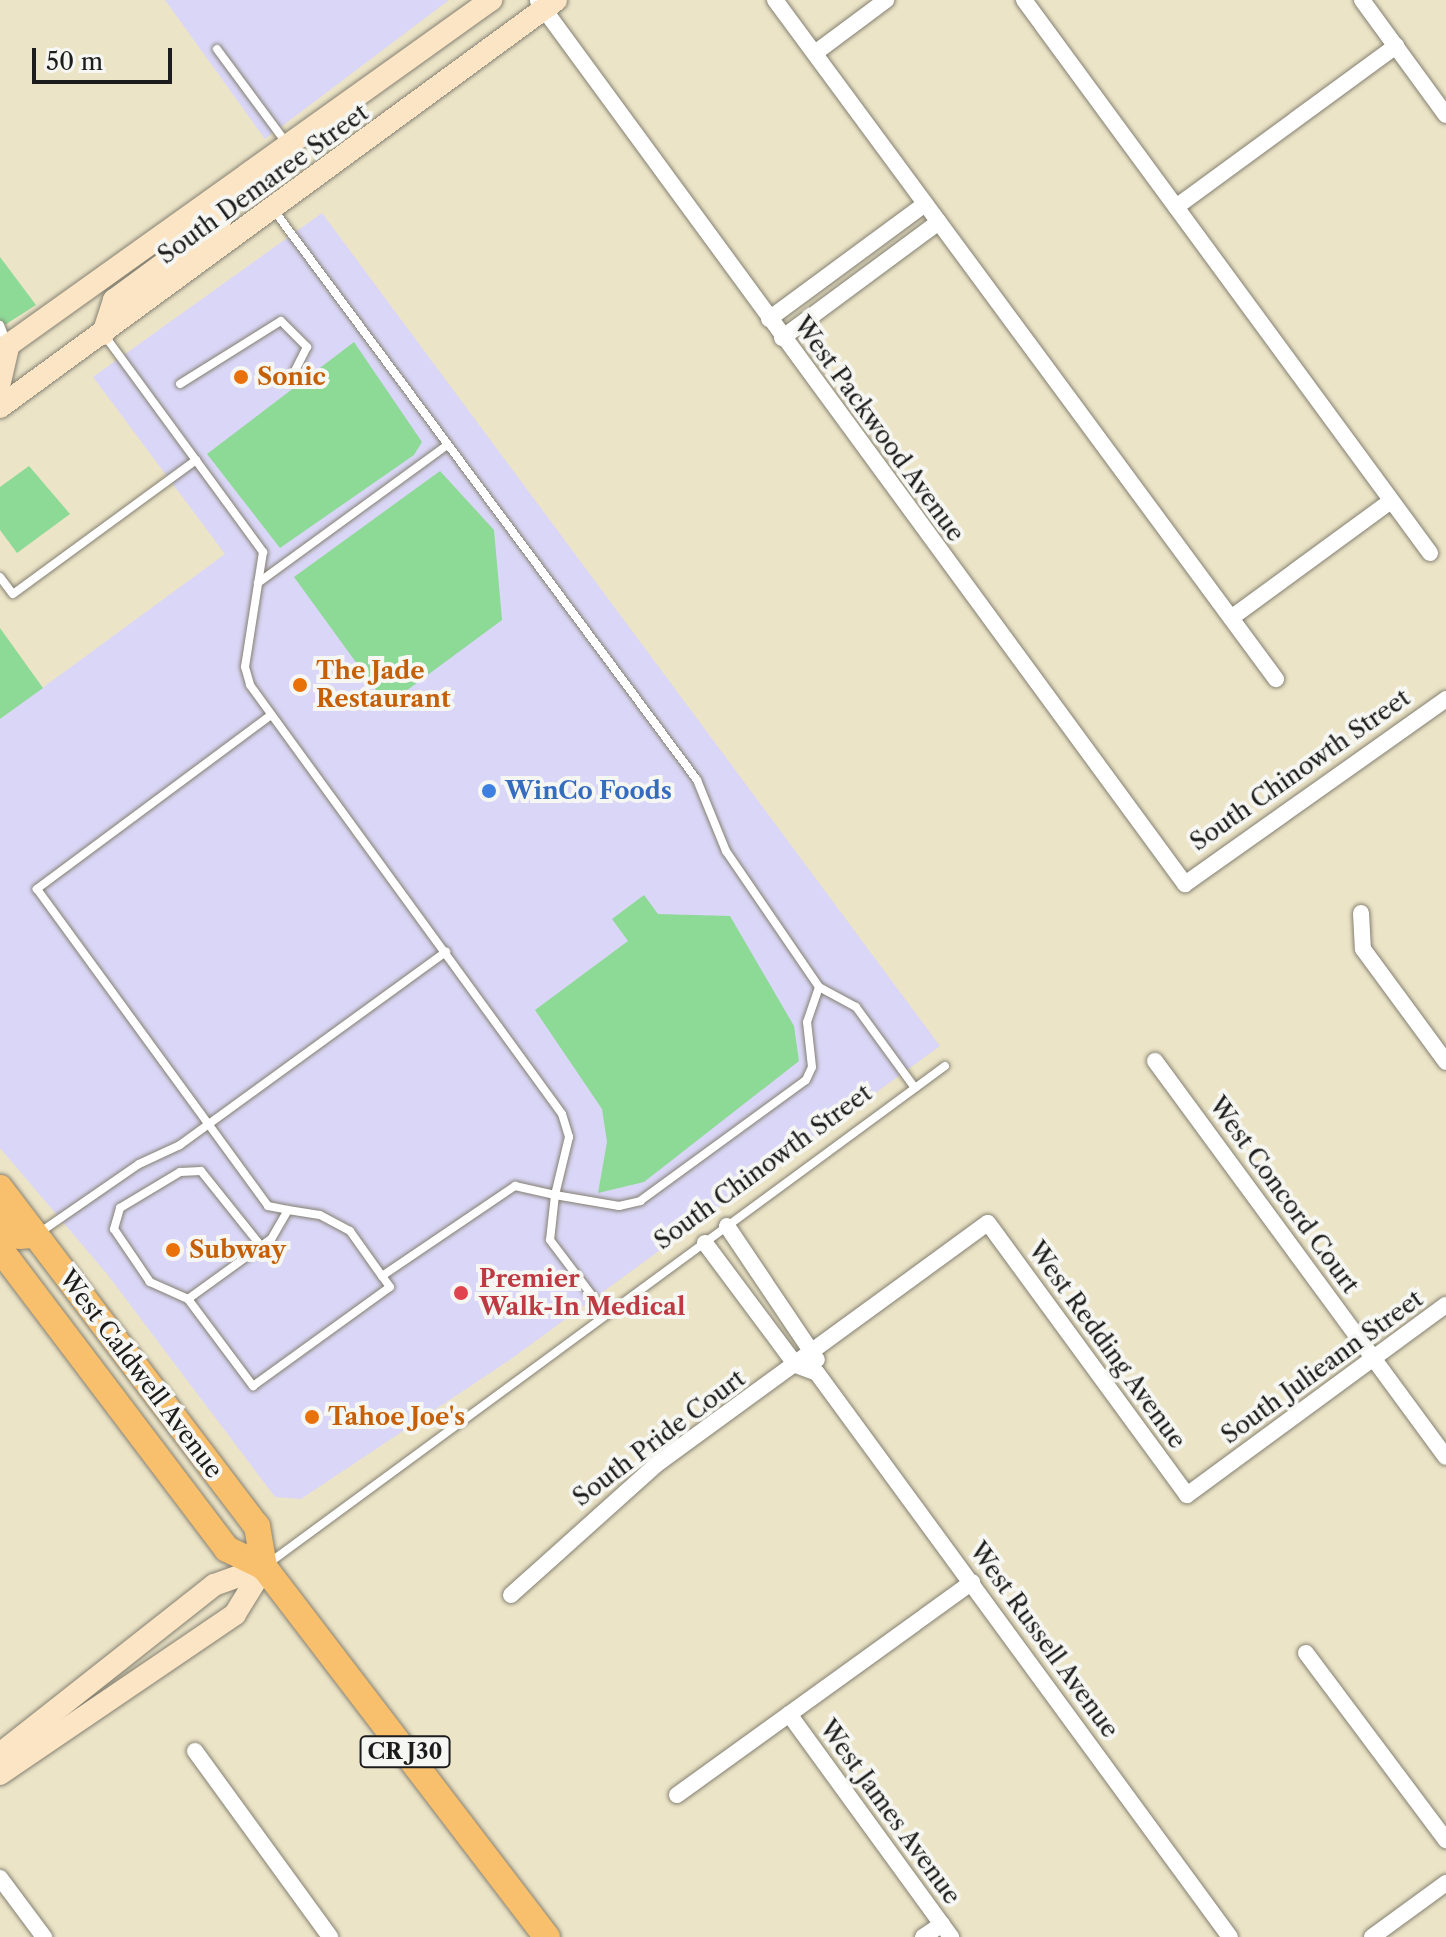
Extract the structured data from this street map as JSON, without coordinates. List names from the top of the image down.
{
  "streets": {
    "main road": [
      "South Demaree Street",
      "South Chinowth Street",
      "West Caldwell Avenue",
      "CR J30"
    ],
    "street": [
      "West Packwood Avenue",
      "West Concord Court",
      "West Redding Avenue",
      "South Julieann Street",
      "South Pride Court",
      "West Russell Avenue",
      "West James Avenue"
    ]
  },
  "crossings": [
    ["South Demaree Street", "West Packwood Avenue"],
    ["West Packwood Avenue", "South Chinowth Street"],
    ["South Chinowth Street", "West Caldwell Avenue"],
    ["West Concord Court", "South Julieann Street"],
    ["West Redding Avenue", "South Julieann Street"],
    ["West Redding Avenue", "South Pride Court"],
    ["South Pride Court", "West Russell Avenue"]
  ],
  "places": [
    "Sonic",
    "The Jade Restaurant",
    "WinCo Foods",
    "Subway",
    "Premier Walk-In Medical",
    "Tahoe Joe's"
  ],
  "scale_bar": "50 m"
}
